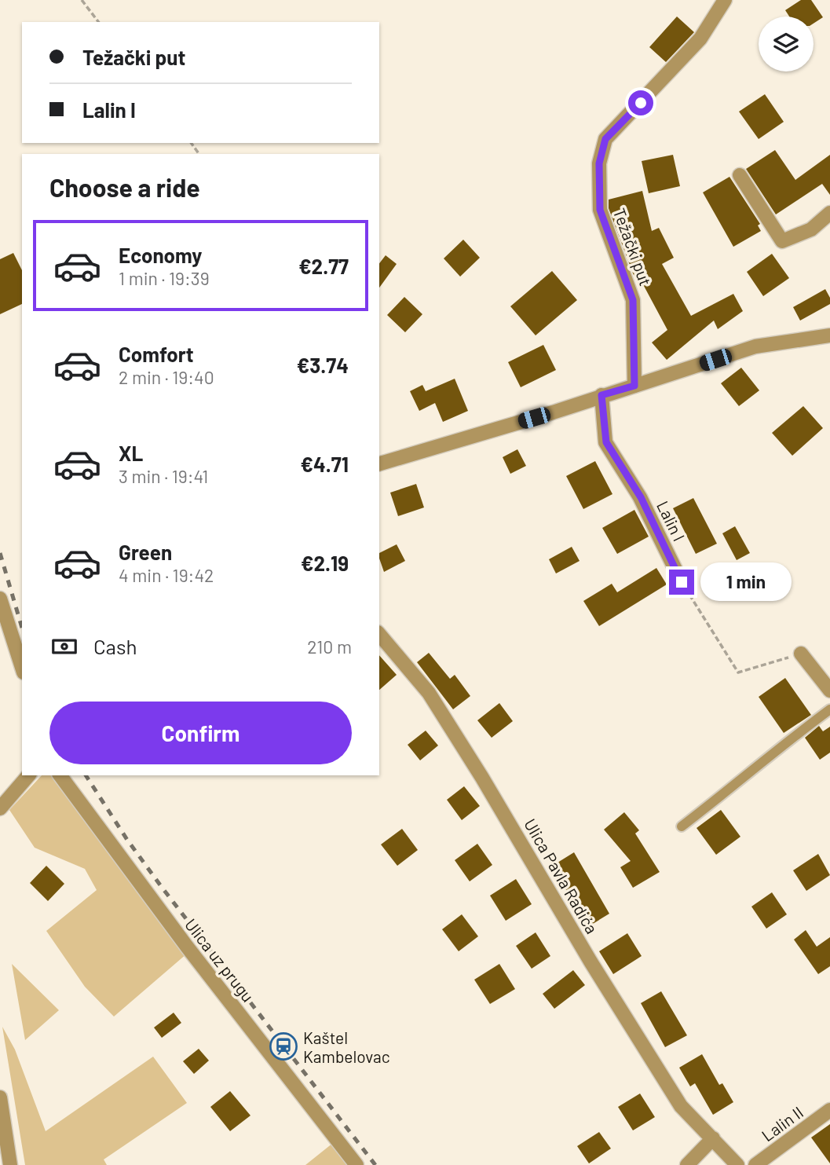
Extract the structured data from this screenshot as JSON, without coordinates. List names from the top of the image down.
{
  "streets": {
    "street": [
      "Težački put",
      "Lalin I",
      "Ulica Pavla Radića",
      "Ulica uz prugu",
      "Lalin II"
    ]
  },
  "places": {
    "station": ["Kaštel Kambelovac"]
  },
  "page": {
    "banner": ["Težački put", "Lalin I"],
    "heading": "Choose a ride",
    "list": [
      {
        "name": "Economy",
        "note": "1 min · 19:39",
        "value": "€2.77"
      },
      {
        "name": "Comfort",
        "note": "2 min · 19:40",
        "value": "€3.74"
      },
      {
        "name": "XL",
        "note": "3 min · 19:41",
        "value": "€4.71"
      },
      {
        "name": "Green",
        "note": "4 min · 19:42",
        "value": "€2.19"
      }
    ],
    "bubble": "1 min",
    "pay": ["Cash", "210 m"],
    "buttons": "Confirm"
  }
}
